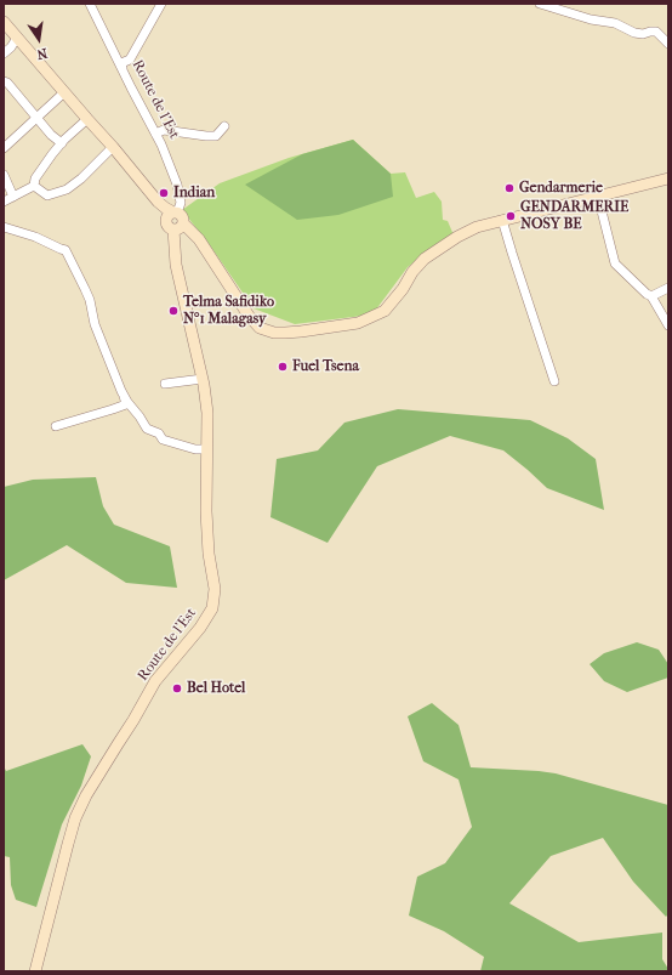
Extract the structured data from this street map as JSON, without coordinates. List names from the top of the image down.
{
  "streets": {
    "main road": ["Route de l'Est"]
  },
  "places": [
    "Gendarmerie",
    "Indian",
    "GENDARMERIE NOSY BE",
    "Telma Safidiko N°1 Malagasy",
    "Fuel Tsena",
    "Bel Hotel"
  ],
  "north": "bottom"
}
